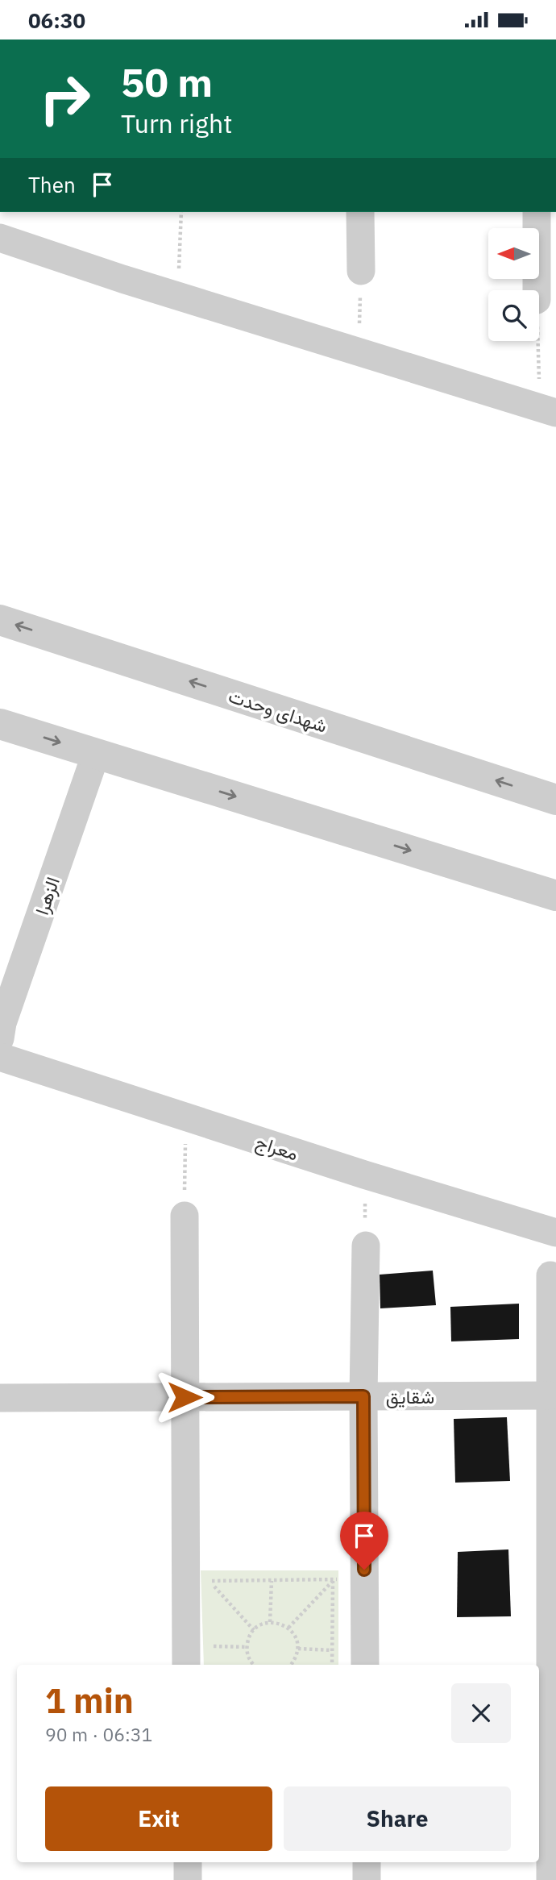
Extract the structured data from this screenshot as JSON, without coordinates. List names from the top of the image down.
{
  "streets": {
    "street": [
      "شهدای وحدت",
      "الزهرا",
      "معراج",
      "شقایق"
    ]
  },
  "north": "left",
  "page": {
    "status": "06:30",
    "turn": ["50 m", "Turn right"],
    "then": "Then",
    "heading": ["1 min", "90 m · 06:31"],
    "buttons": ["Exit", "Share"]
  }
}
